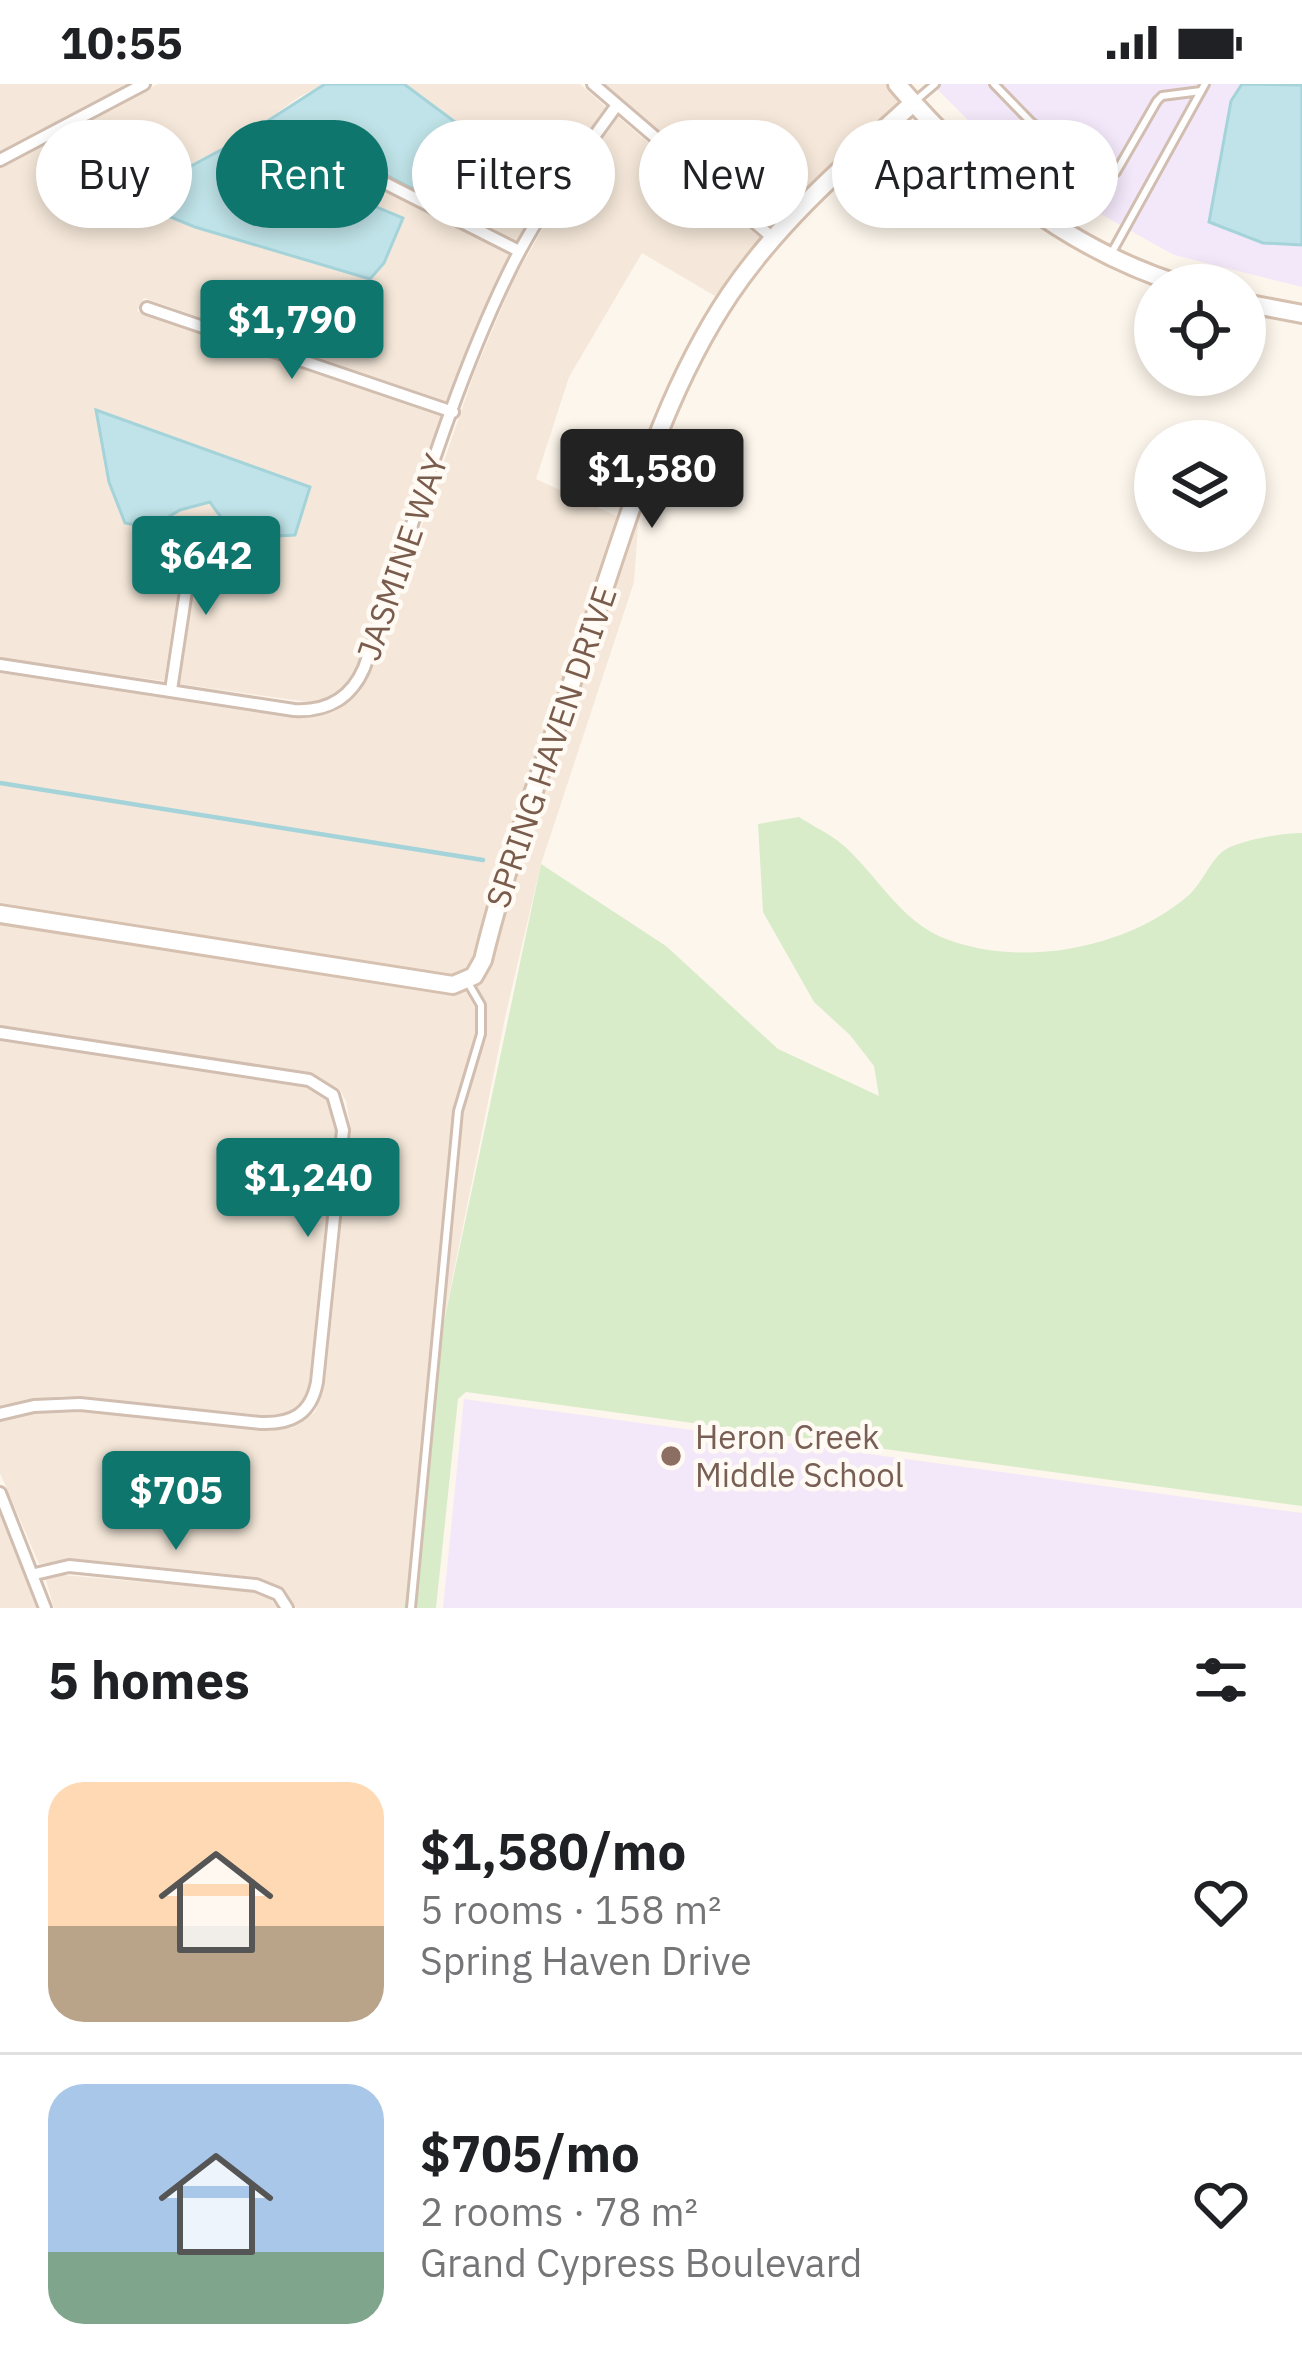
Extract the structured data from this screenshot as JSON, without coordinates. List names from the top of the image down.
{
  "streets": {
    "street": ["JASMINE WAY", "SPRING HAVEN DRIVE"]
  },
  "places": ["Heron Creek Middle School"],
  "page": {
    "status": "10:55",
    "chip": [
      "Buy",
      "Rent",
      "Filters",
      "New",
      "Apartment"
    ],
    "price": [
      "$1,790",
      "$1,580",
      "$642",
      "$1,240",
      "$705"
    ],
    "heading": "5 homes",
    "list": [
      {
        "name": "$1,580/mo",
        "note": "5 rooms · 158 m² · Spring Haven Drive"
      },
      {
        "name": "$705/mo",
        "note": "2 rooms · 78 m² · Grand Cypress Boulevard"
      }
    ]
  }
}
